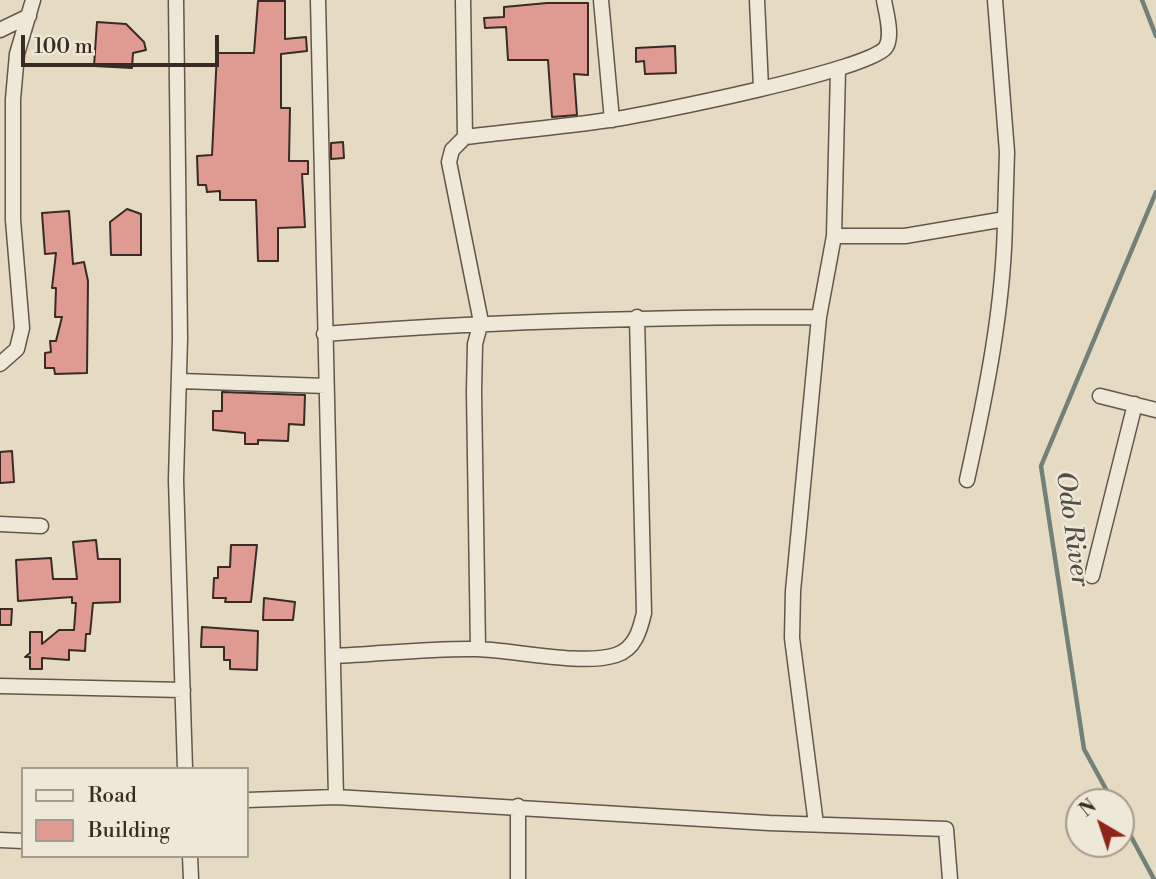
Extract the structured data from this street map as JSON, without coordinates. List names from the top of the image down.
{
  "water": ["Odo River"],
  "legend": ["Road", "Building"],
  "scale_bar": "100 m",
  "north": "top left"
}
